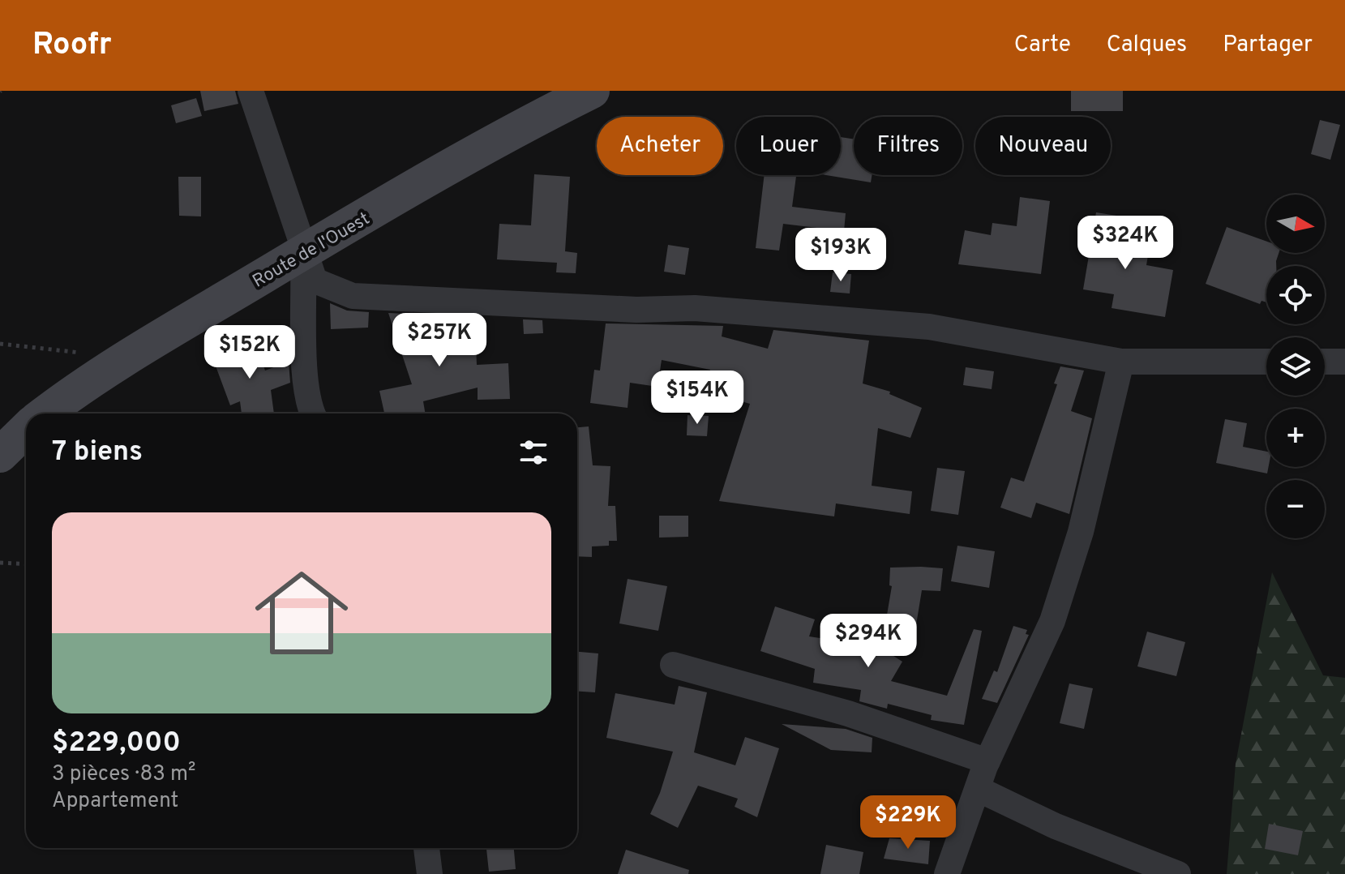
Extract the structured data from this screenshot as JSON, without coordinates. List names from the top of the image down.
{
  "streets": {
    "main road": ["Route de l'Ouest"]
  },
  "north": "right",
  "page": {
    "header": "Roofr",
    "nav": ["Carte", "Calques", "Partager"],
    "chip": [
      "Acheter",
      "Louer",
      "Filtres",
      "Nouveau"
    ],
    "map_buttons": ["+", "−"],
    "price": [
      "$324K",
      "$193K",
      "$257K",
      "$152K",
      "$154K",
      "$294K",
      "$229K"
    ],
    "heading": "7 biens",
    "list": [
      {
        "name": "$229,000",
        "note": "3 pièces · 83 m² · Appartement"
      }
    ]
  }
}
